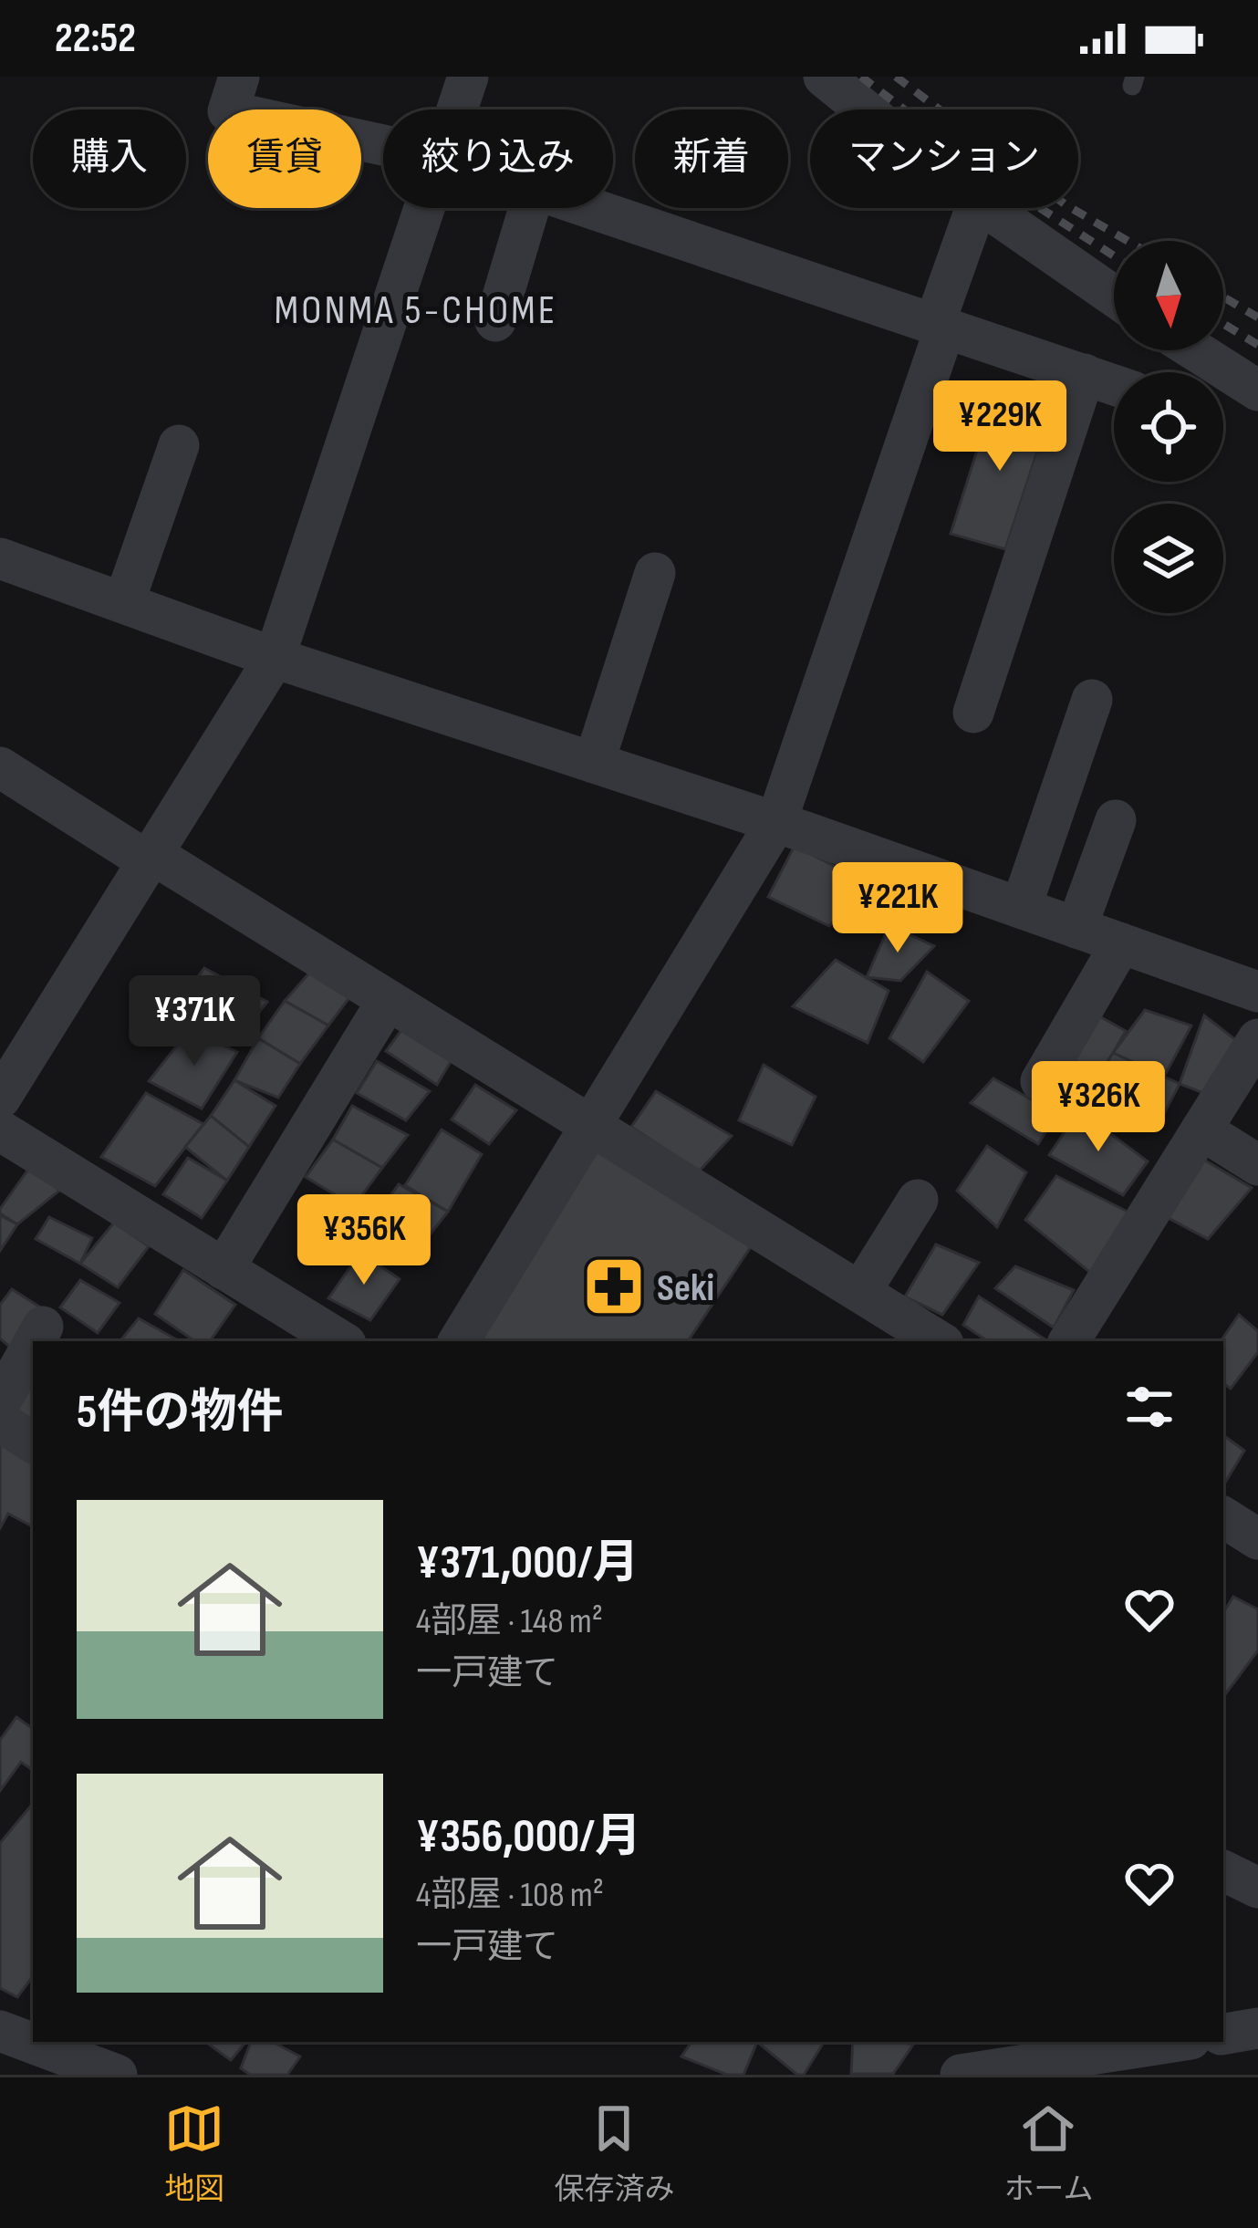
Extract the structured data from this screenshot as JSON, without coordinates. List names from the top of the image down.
{
  "districts": ["MONMA 5-CHOME"],
  "places": {
    "pharmacy": ["Seki"]
  },
  "north": "bottom",
  "page": {
    "status": "22:52",
    "chip": [
      "購入",
      "賃貸",
      "絞り込み",
      "新着",
      "マンション"
    ],
    "price": [
      "¥229K",
      "¥221K",
      "¥371K",
      "¥326K",
      "¥356K"
    ],
    "heading": "5件の物件",
    "list": [
      {
        "name": "¥371,000/月",
        "note": "4部屋 · 148 m² · 一戸建て"
      },
      {
        "name": "¥356,000/月",
        "note": "4部屋 · 108 m² · 一戸建て"
      }
    ],
    "tabs": ["地図", "保存済み", "ホーム"]
  }
}
